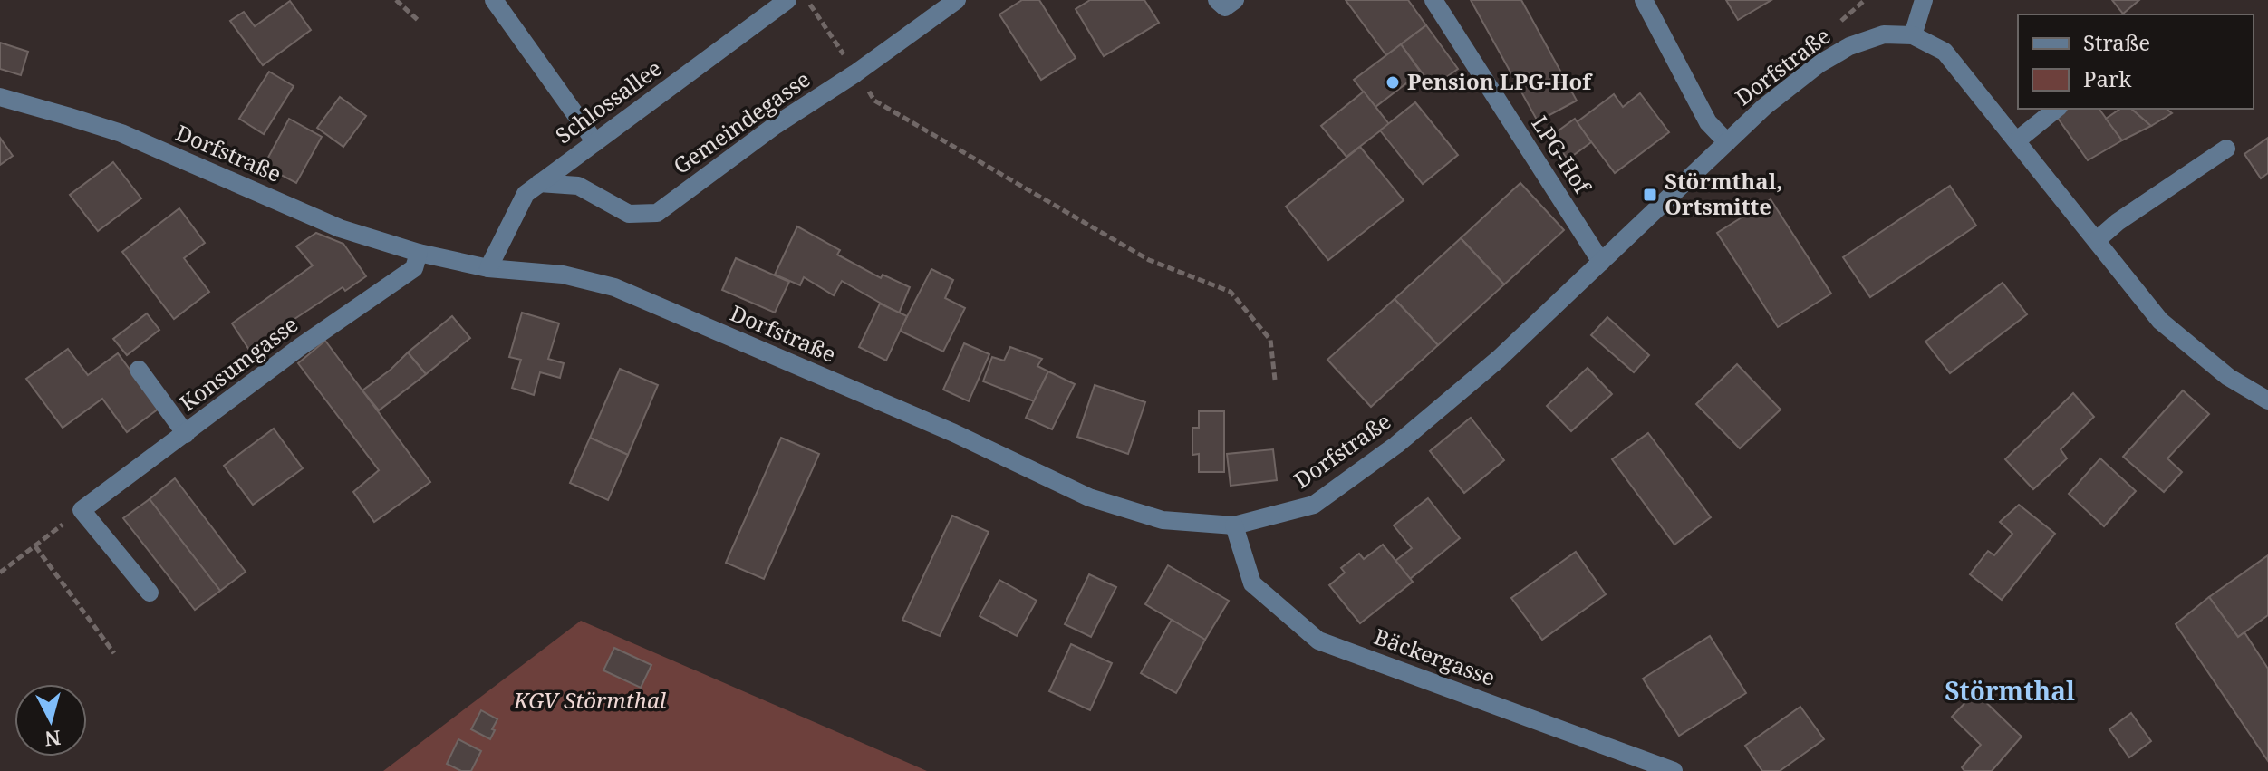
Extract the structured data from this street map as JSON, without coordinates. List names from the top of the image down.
{
  "streets": {
    "street": [
      "Dorfstraße",
      "Schlossallee",
      "Gemeindegasse",
      "LPG-Hof",
      "Konsumgasse",
      "Bäckergasse"
    ]
  },
  "crossings": [
    ["Dorfstraße", "Schlossallee"],
    ["Dorfstraße", "LPG-Hof"],
    ["Dorfstraße", "Konsumgasse"],
    ["Dorfstraße", "Bäckergasse"],
    ["Schlossallee", "Gemeindegasse"]
  ],
  "districts": ["Störmthal"],
  "parks": ["KGV Störmthal"],
  "places": {
    "other": ["Pension LPG-Hof"],
    "transit": ["Störmthal, Ortsmitte"]
  },
  "legend": ["Straße", "Park"],
  "north": "bottom"
}
